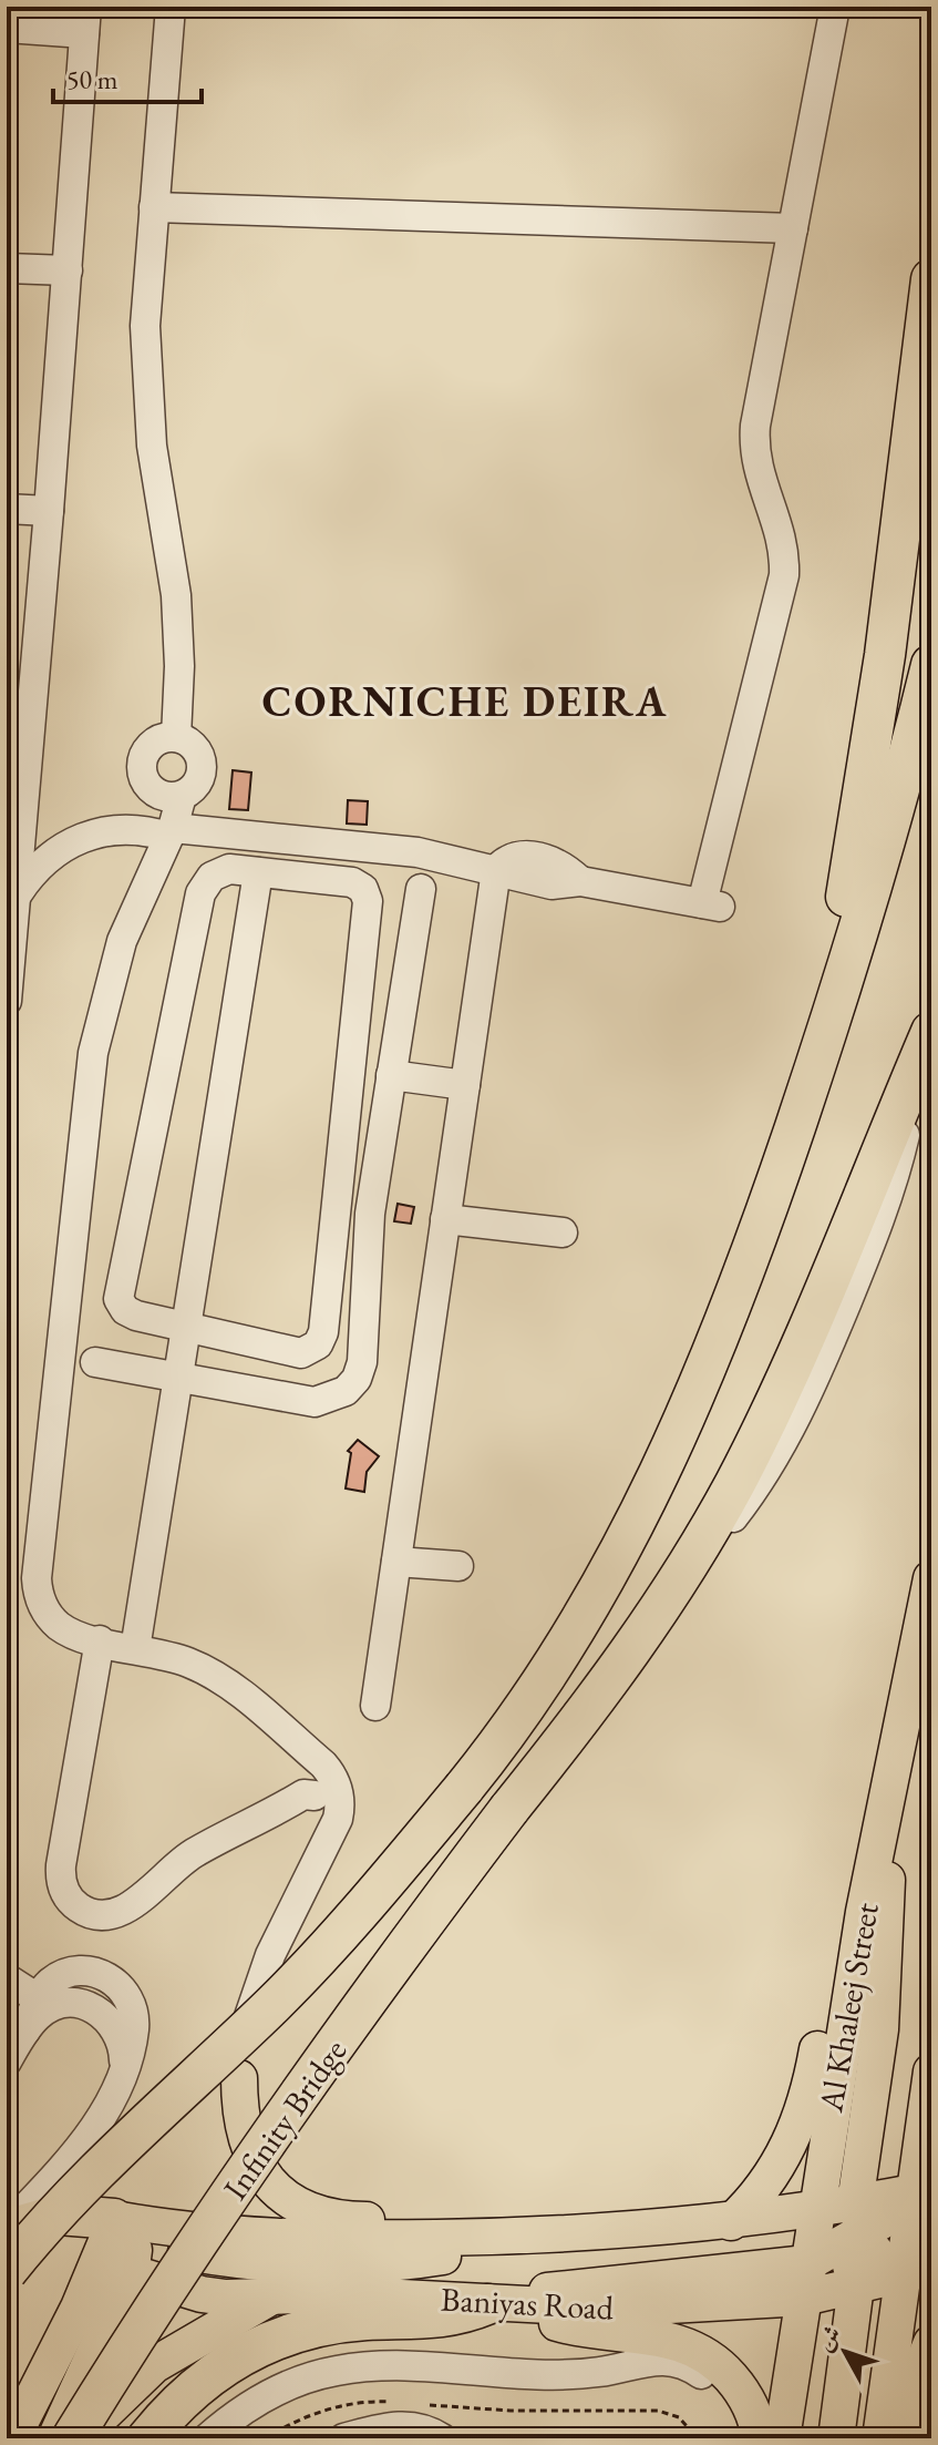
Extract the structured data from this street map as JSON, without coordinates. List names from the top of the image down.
{
  "streets": {
    "highway": ["Infinity Bridge"],
    "main road": ["Al Khaleej Street", "Baniyas Road"]
  },
  "crossings": [
    ["Al Khaleej Street", "Baniyas Road"]
  ],
  "districts": ["CORNICHE DEIRA"],
  "scale_bar": "50 m",
  "north": "top left"
}
